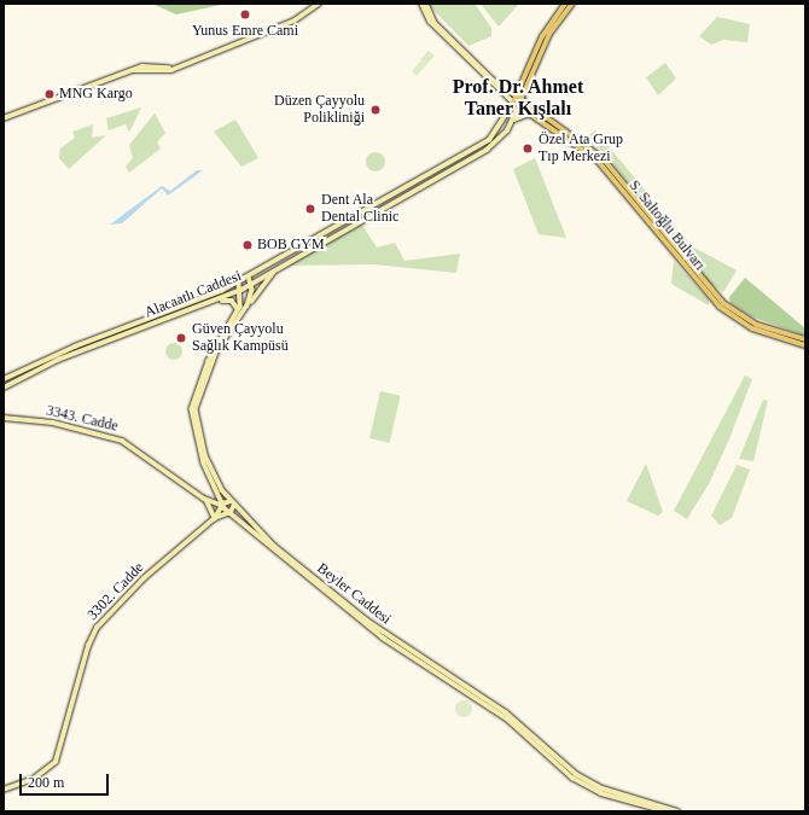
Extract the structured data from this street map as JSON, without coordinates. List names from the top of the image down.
{
  "streets": {
    "main road": [
      "S. Saltoğlu Bulvarı",
      "Alacaatlı Caddesi",
      "3343. Cadde",
      "3302. Cadde",
      "Beyler Caddesi"
    ]
  },
  "crossings": [
    ["S. Saltoğlu Bulvarı", "Alacaatlı Caddesi"],
    ["Alacaatlı Caddesi", "Beyler Caddesi"],
    ["3343. Cadde", "3302. Cadde"],
    ["3343. Cadde", "Beyler Caddesi"],
    ["3302. Cadde", "Beyler Caddesi"]
  ],
  "districts": ["Prof. Dr. Ahmet Taner Kışlalı"],
  "places": [
    "Yunus Emre Cami",
    "MNG Kargo",
    "Düzen Çayyolu Polikliniği",
    "Özel Ata Grup Tıp Merkezi",
    "Dent Ala Dental Clinic",
    "BOB GYM",
    "Güven Çayyolu Sağlık Kampüsü"
  ],
  "scale_bar": "200 m"
}
